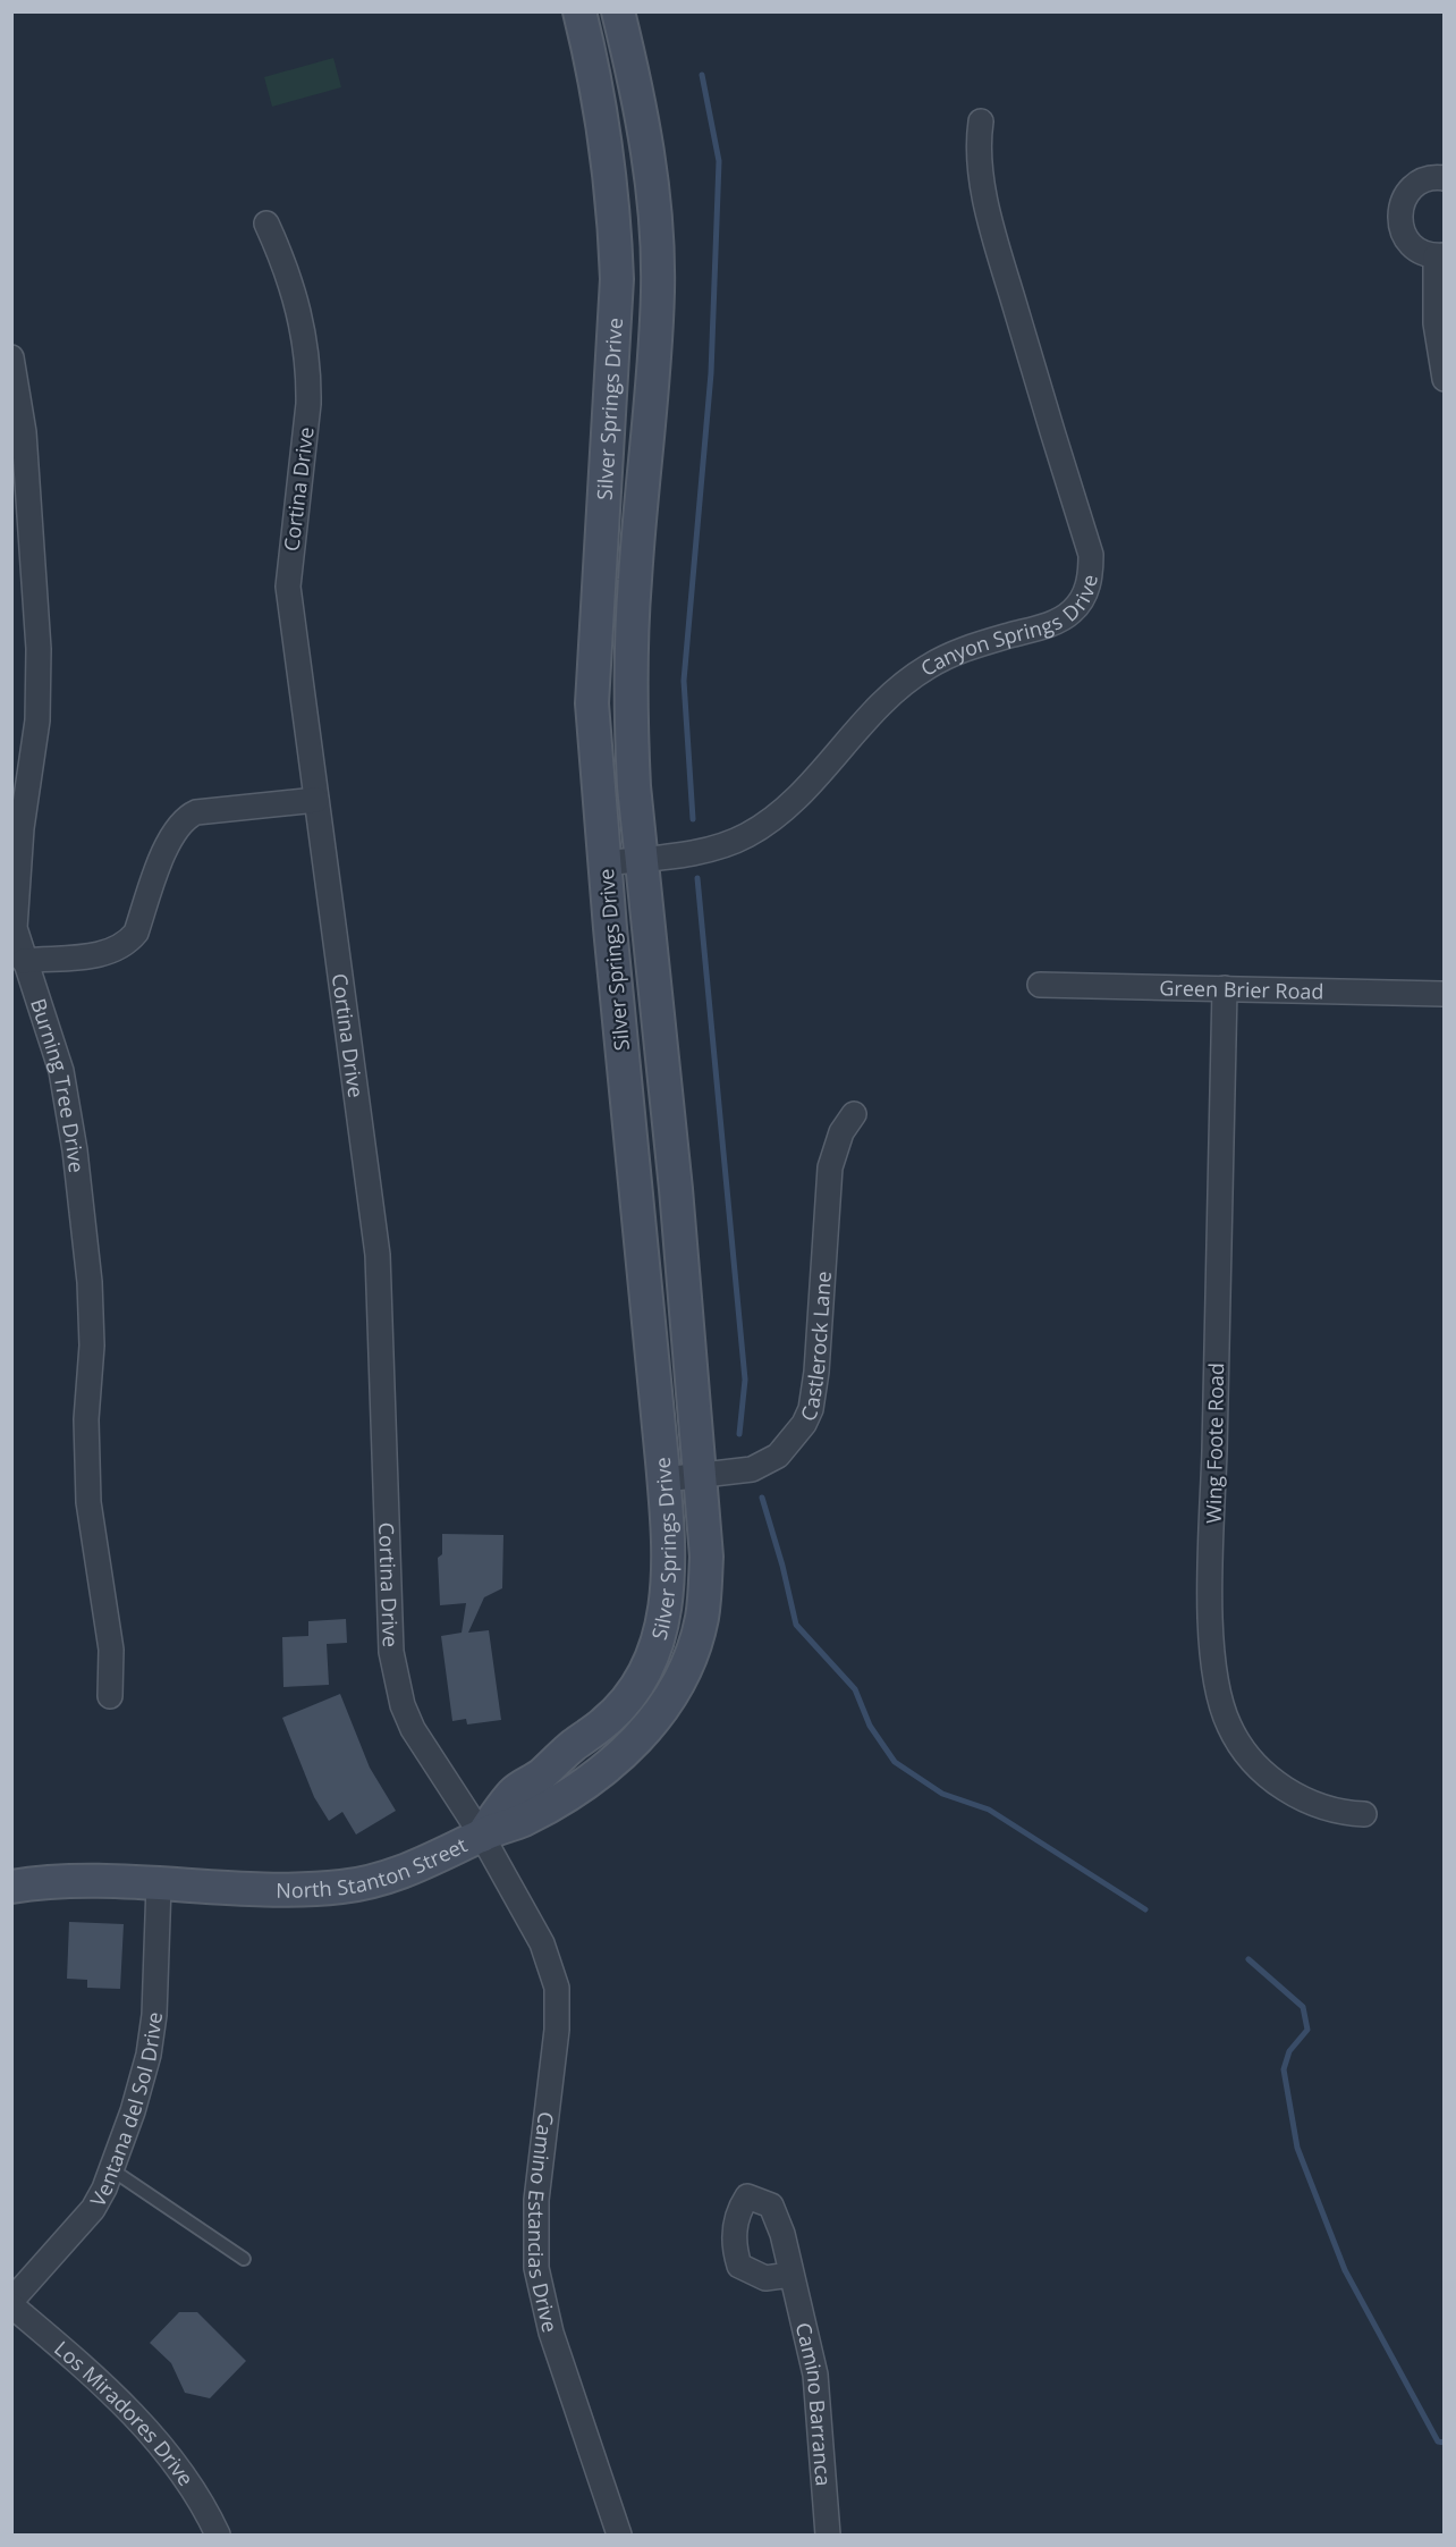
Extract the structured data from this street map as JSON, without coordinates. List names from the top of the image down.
{
  "streets": {
    "street": [
      "Silver Springs Drive",
      "Cortina Drive",
      "Canyon Springs Drive",
      "Green Brier Road",
      "Burning Tree Drive",
      "Castlerock Lane",
      "Wing Foote Road",
      "North Stanton Street",
      "Ventana del Sol Drive",
      "Camino Estancias Drive",
      "Camino Barranca",
      "Los Miradores Drive"
    ]
  },
  "crossings": [
    ["Silver Springs Drive", "Cortina Drive"],
    ["Silver Springs Drive", "Canyon Springs Drive"],
    ["Silver Springs Drive", "Castlerock Lane"],
    ["Silver Springs Drive", "North Stanton Street"],
    ["Silver Springs Drive", "Camino Estancias Drive"],
    ["Cortina Drive", "North Stanton Street"],
    ["Cortina Drive", "Camino Estancias Drive"],
    ["Green Brier Road", "Wing Foote Road"],
    ["North Stanton Street", "Ventana del Sol Drive"],
    ["North Stanton Street", "Camino Estancias Drive"]
  ]
}
